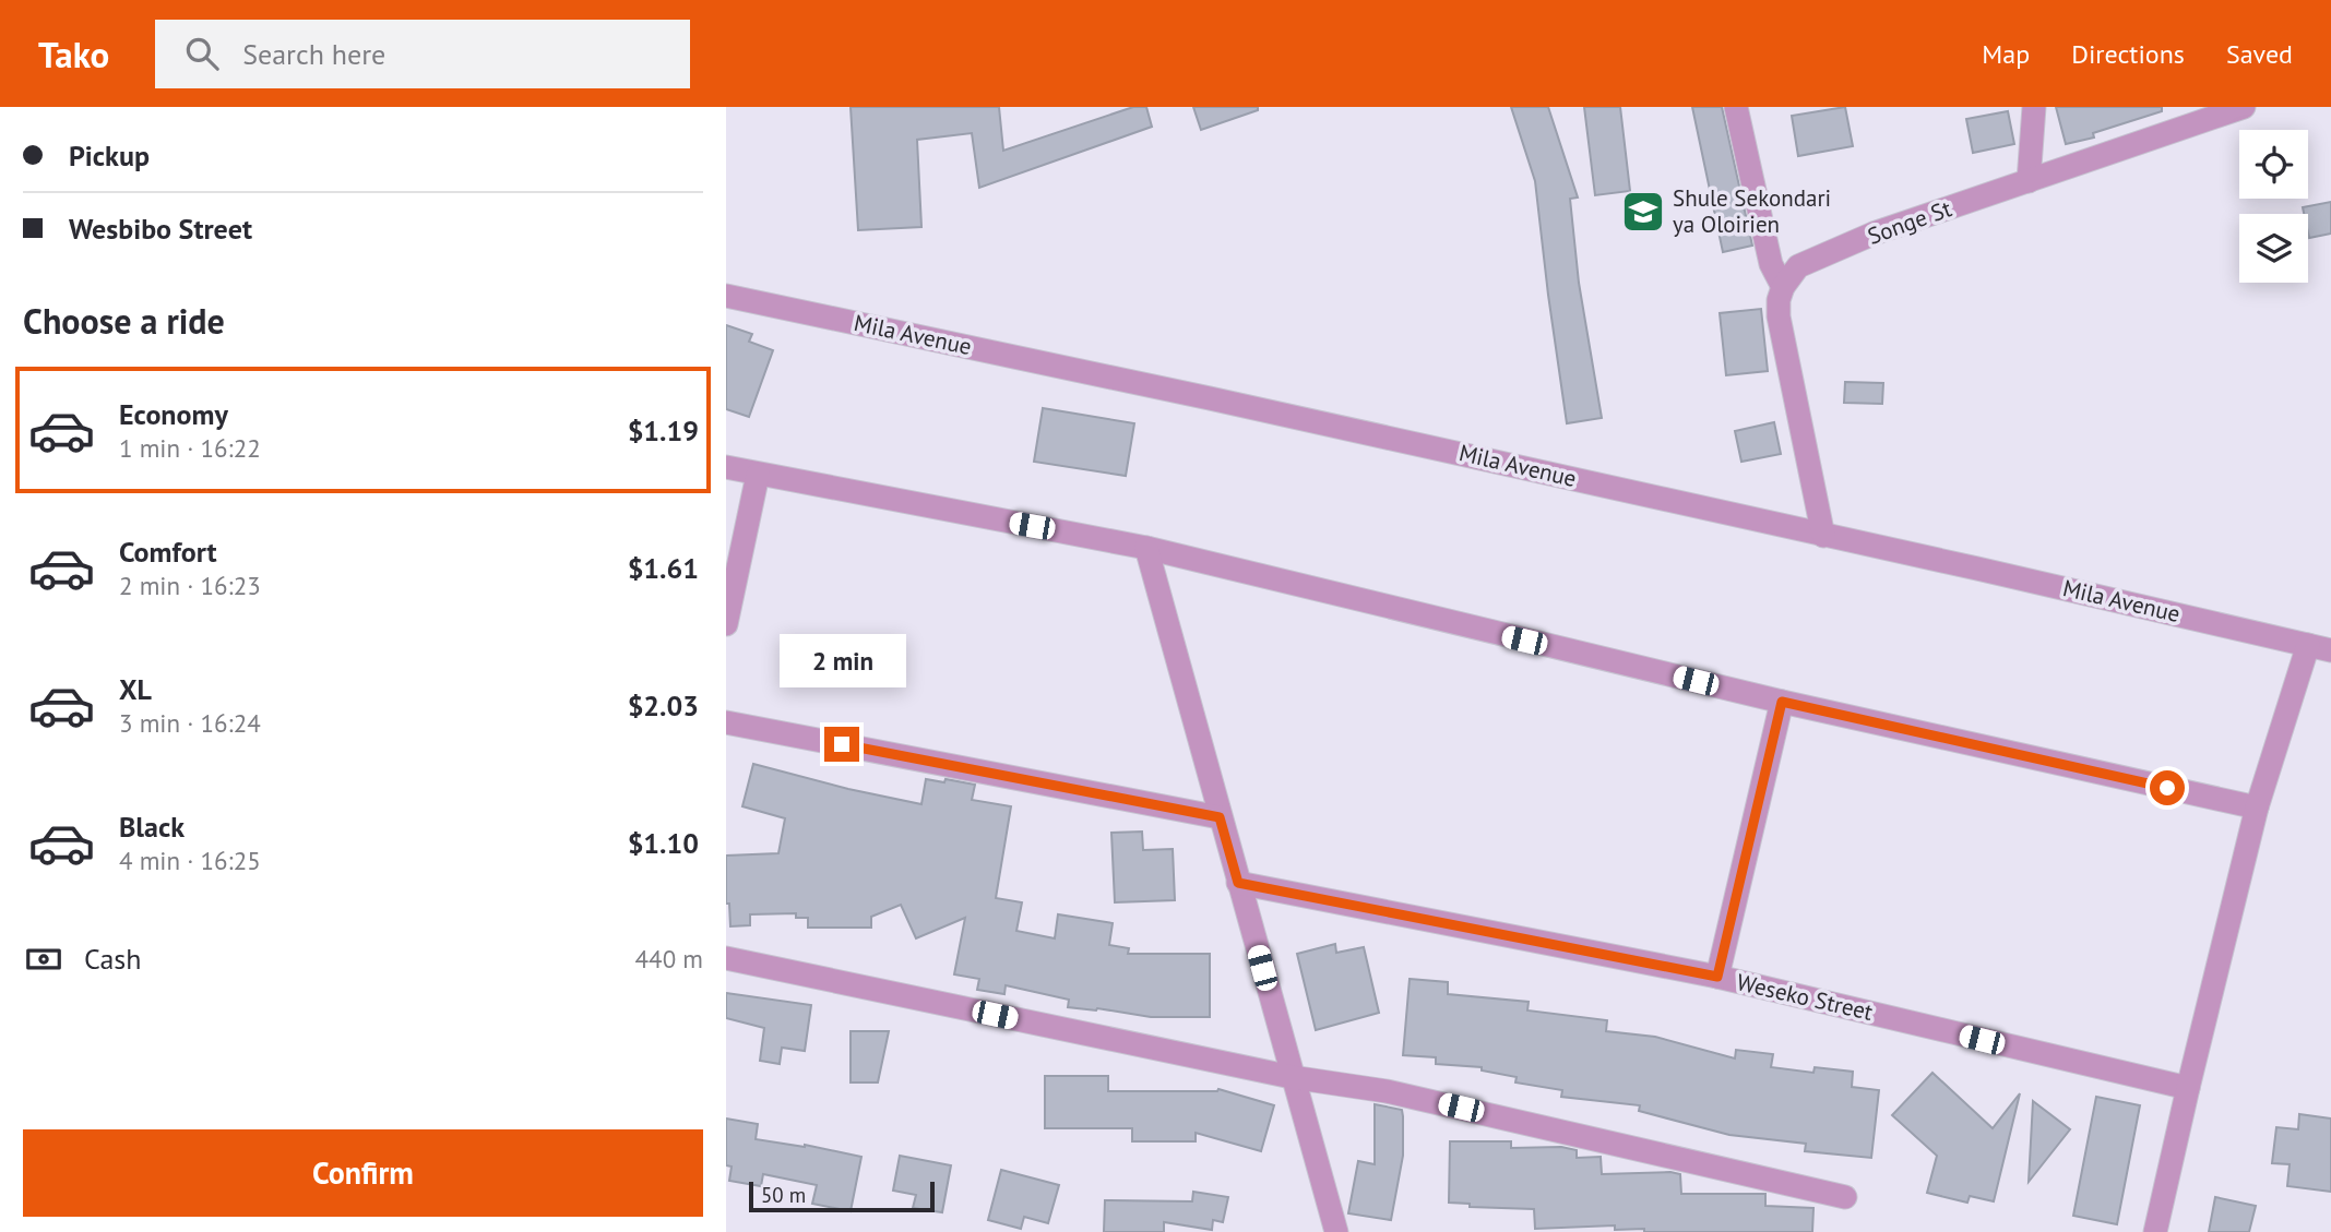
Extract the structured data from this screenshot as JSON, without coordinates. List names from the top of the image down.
{
  "streets": {
    "street": ["Songe St", "Mila Avenue", "Weseko Street"]
  },
  "places": {
    "school or university": ["Shule Sekondari ya Oloirien"]
  },
  "scale_bar": "50 m",
  "page": {
    "header": "Tako",
    "search": "Search here",
    "nav": ["Map", "Directions", "Saved"],
    "banner": ["Pickup", "Wesbibo Street"],
    "heading": "Choose a ride",
    "list": [
      {
        "name": "Economy",
        "note": "1 min · 16:22",
        "value": "$1.19"
      },
      {
        "name": "Comfort",
        "note": "2 min · 16:23",
        "value": "$1.61"
      },
      {
        "name": "XL",
        "note": "3 min · 16:24",
        "value": "$2.03"
      },
      {
        "name": "Black",
        "note": "4 min · 16:25",
        "value": "$1.10"
      }
    ],
    "bubble": "2 min",
    "pay": ["Cash", "440 m"],
    "buttons": "Confirm",
    "scale": "50 m"
  }
}
